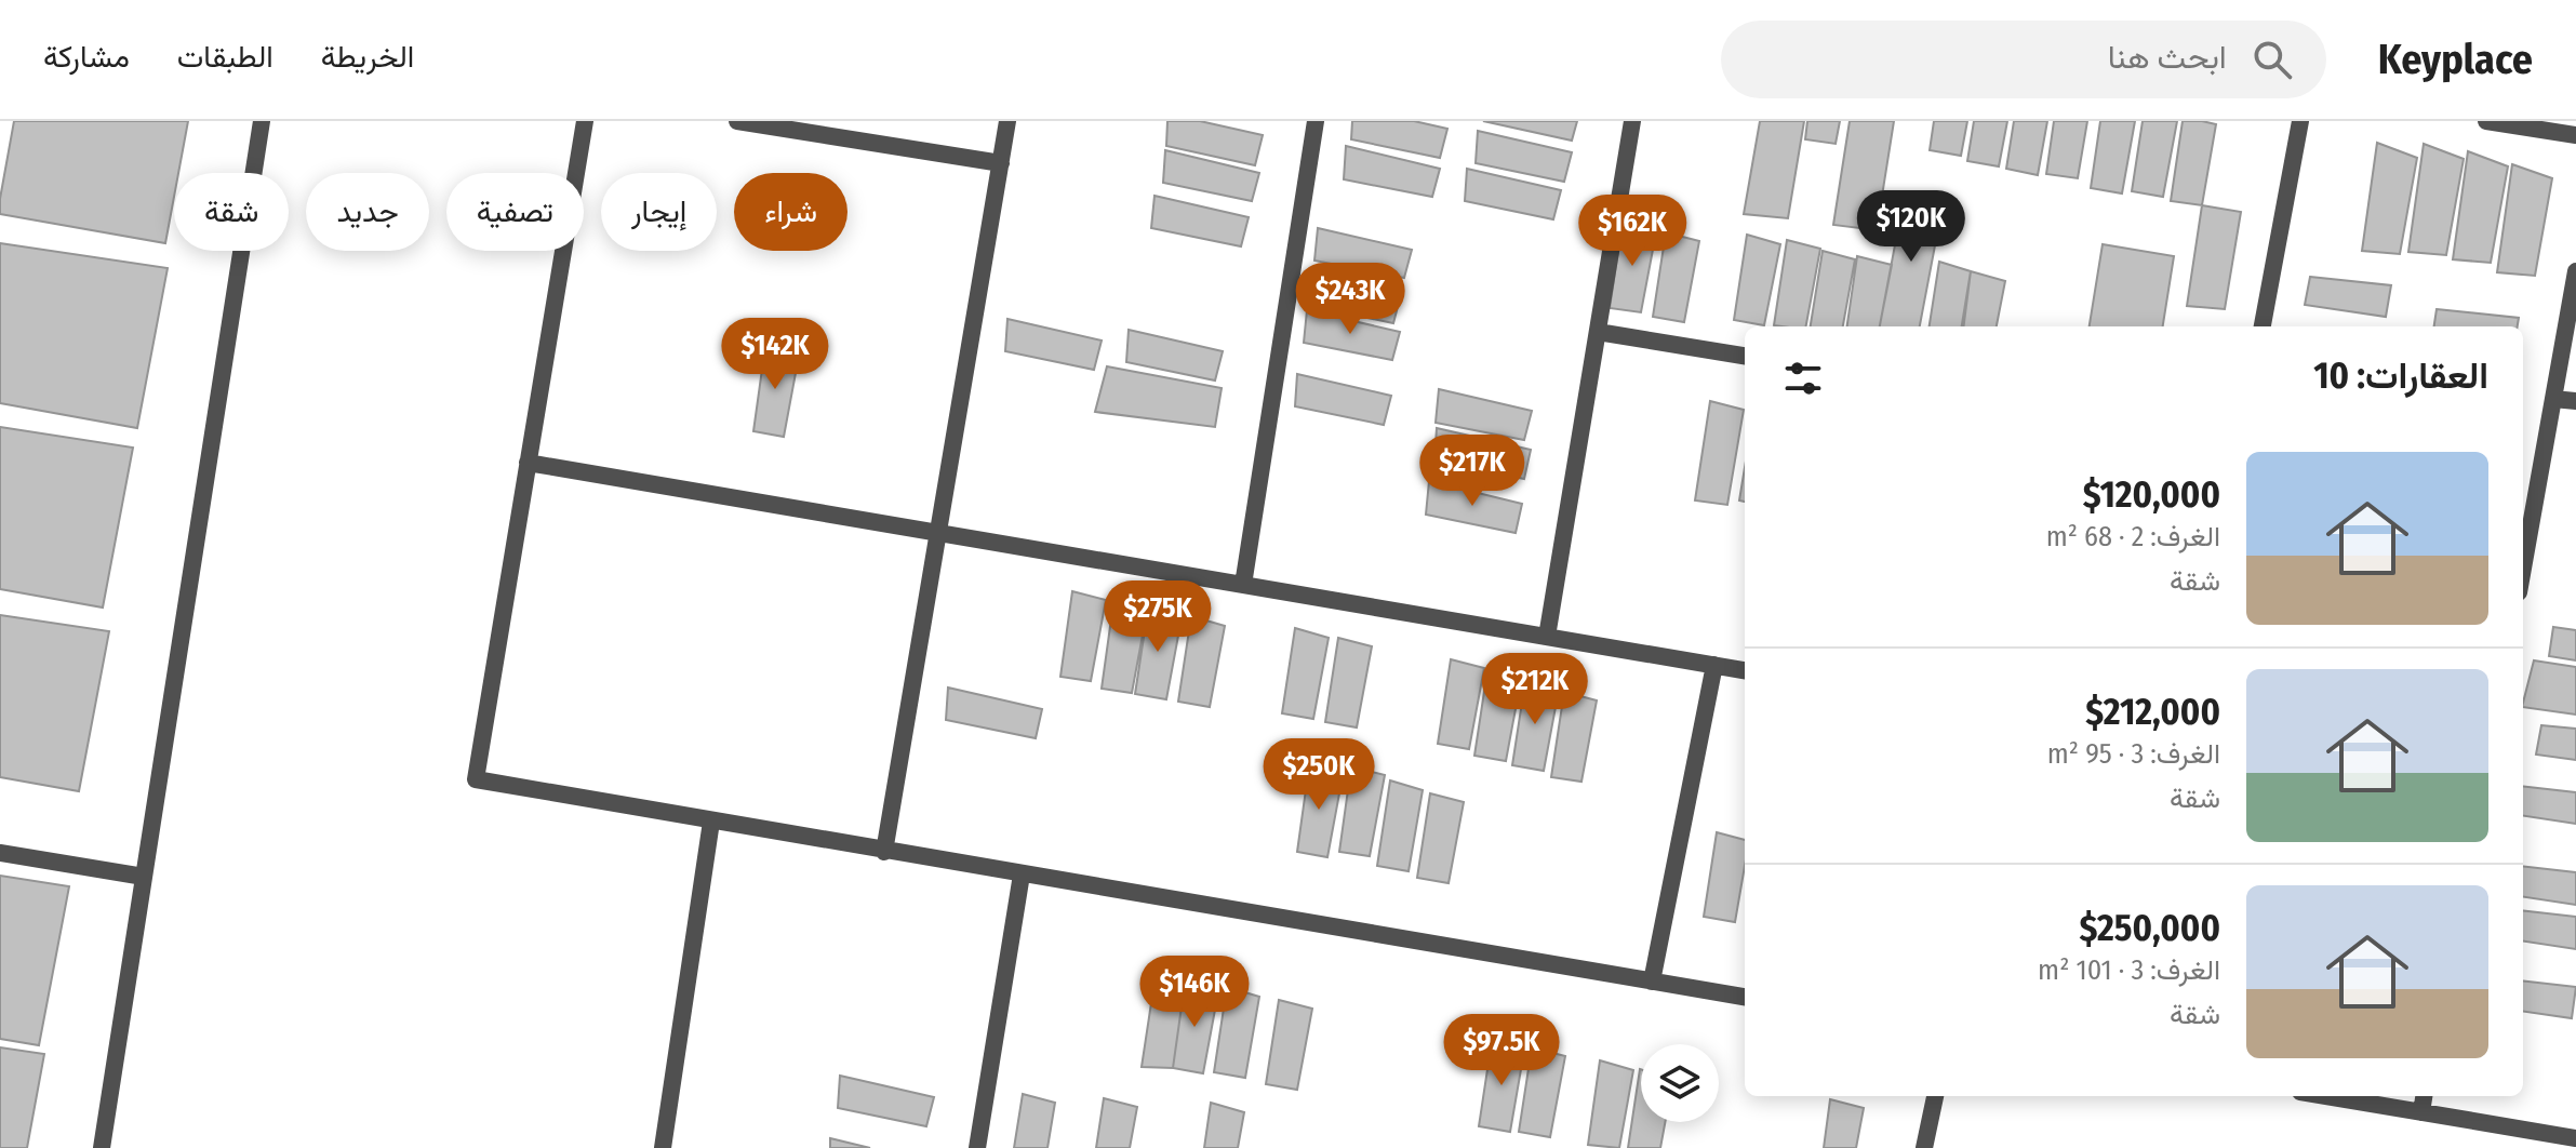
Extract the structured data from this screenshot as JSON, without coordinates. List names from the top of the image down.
{
  "page": {
    "header": "Keyplace",
    "search": "ابحث هنا",
    "nav": ["الخريطة", "الطبقات", "مشاركة"],
    "chip": [
      "شراء",
      "إيجار",
      "تصفية",
      "جديد",
      "شقة"
    ],
    "price": [
      "$120K",
      "$162K",
      "$243K",
      "$142K",
      "$217K",
      "$275K",
      "$212K",
      "$250K",
      "$146K",
      "$97.5K"
    ],
    "heading": "العقارات: 10",
    "list": [
      {
        "name": "$120,000",
        "note": "الغرف: 2 · 68 m² · شقة"
      },
      {
        "name": "$212,000",
        "note": "الغرف: 3 · 95 m² · شقة"
      },
      {
        "name": "$250,000",
        "note": "الغرف: 3 · 101 m² · شقة"
      }
    ]
  }
}
